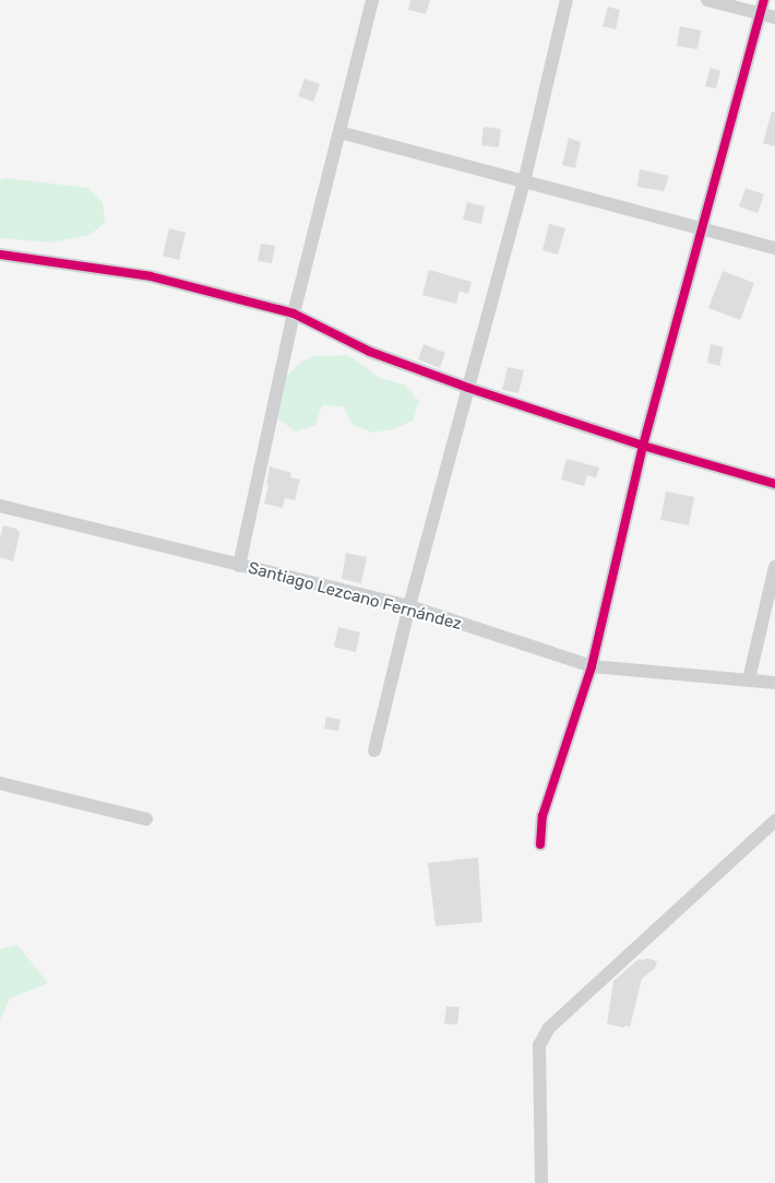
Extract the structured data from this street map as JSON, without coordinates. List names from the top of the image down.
{
  "streets": {
    "street": ["Santiago Lezcano Fernández"]
  }
}
